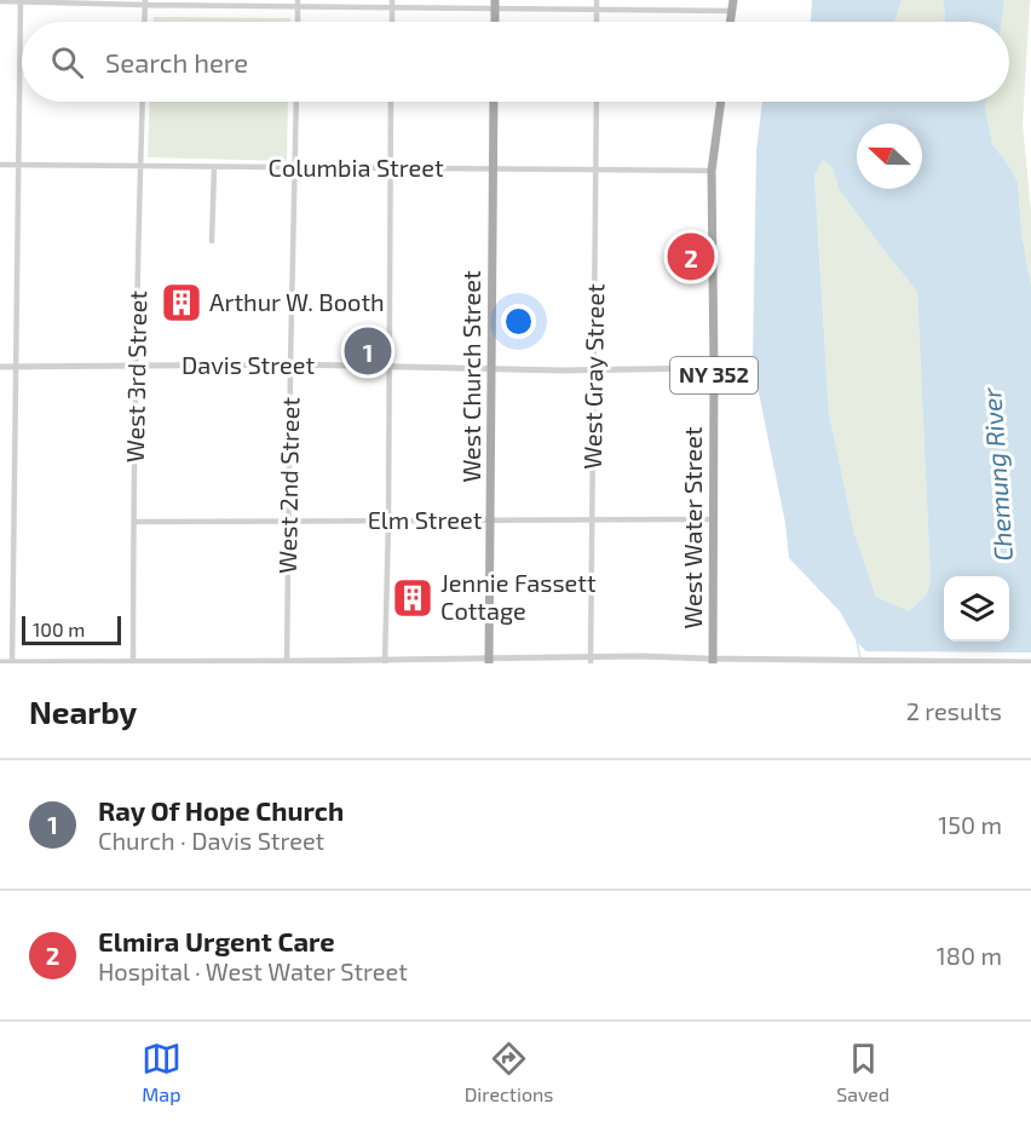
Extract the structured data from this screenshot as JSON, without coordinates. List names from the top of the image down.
{
  "streets": {
    "main road": ["NY 352", "West Church Street", "West Water Street"],
    "street": [
      "Columbia Street",
      "Davis Street",
      "West 3rd Street",
      "West Gray Street",
      "West 2nd Street",
      "Elm Street"
    ]
  },
  "crossings": [
    ["Columbia Street", "West 3rd Street"],
    ["Columbia Street", "West Church Street"],
    ["Columbia Street", "West Gray Street"],
    ["Columbia Street", "West 2nd Street"],
    ["Columbia Street", "West Water Street"],
    ["Davis Street", "West 3rd Street"],
    ["Davis Street", "West Church Street"],
    ["Davis Street", "West Gray Street"],
    ["Davis Street", "West 2nd Street"],
    ["Davis Street", "West Water Street"],
    ["West 3rd Street", "Elm Street"],
    ["West Church Street", "Elm Street"],
    ["West Gray Street", "Elm Street"],
    ["West 2nd Street", "Elm Street"],
    ["Elm Street", "West Water Street"]
  ],
  "water": ["Chemung River"],
  "places": {
    "building": ["Arthur W. Booth", "Jennie Fassett Cottage"]
  },
  "scale_bar": "100 m",
  "north": "left",
  "page": {
    "search": "Search here",
    "pins": ["2", "1"],
    "scale": "100 m",
    "heading": ["Nearby", "2 results"],
    "list": [
      {
        "mark": "1",
        "name": "Ray Of Hope Church",
        "note": "Church · Davis Street",
        "value": "150 m"
      },
      {
        "mark": "2",
        "name": "Elmira Urgent Care",
        "note": "Hospital · West Water Street",
        "value": "180 m"
      }
    ],
    "nav": ["Map", "Directions", "Saved"]
  }
}
